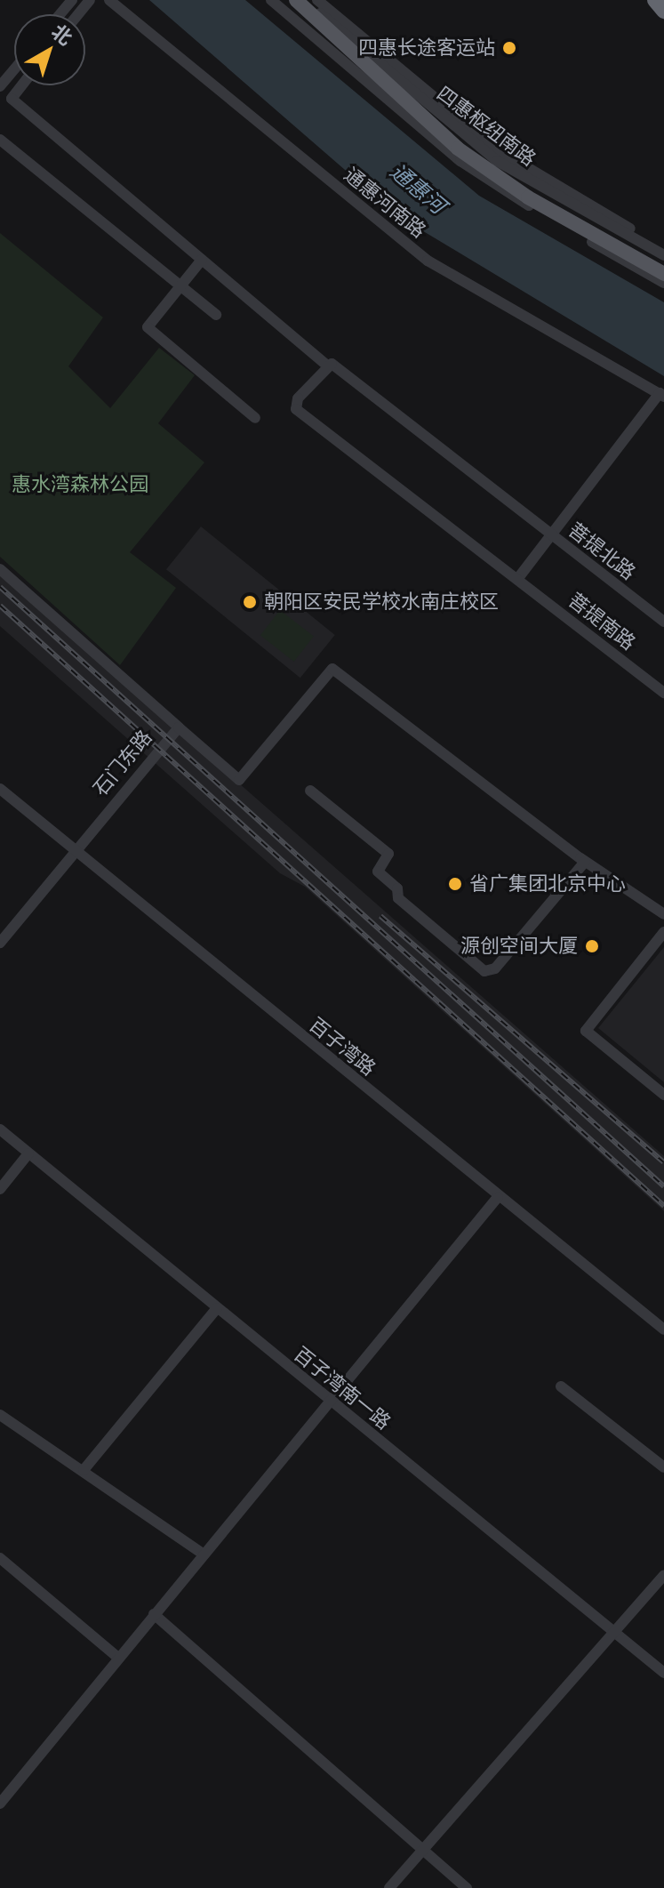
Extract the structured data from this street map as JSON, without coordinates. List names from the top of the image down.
{
  "streets": {
    "street": [
      "四惠枢纽南路",
      "通惠河南路",
      "菩提北路",
      "菩提南路",
      "石门东路",
      "百子湾路",
      "百子湾南一路"
    ]
  },
  "crossings": [
    ["菩提北路", "菩提南路"],
    ["石门东路", "百子湾路"]
  ],
  "water": ["通惠河"],
  "parks": ["惠水湾森林公园"],
  "places": [
    "四惠长途客运站",
    "朝阳区安民学校水南庄校区",
    "省广集团北京中心",
    "源创空间大厦"
  ],
  "north": "top right"
}
